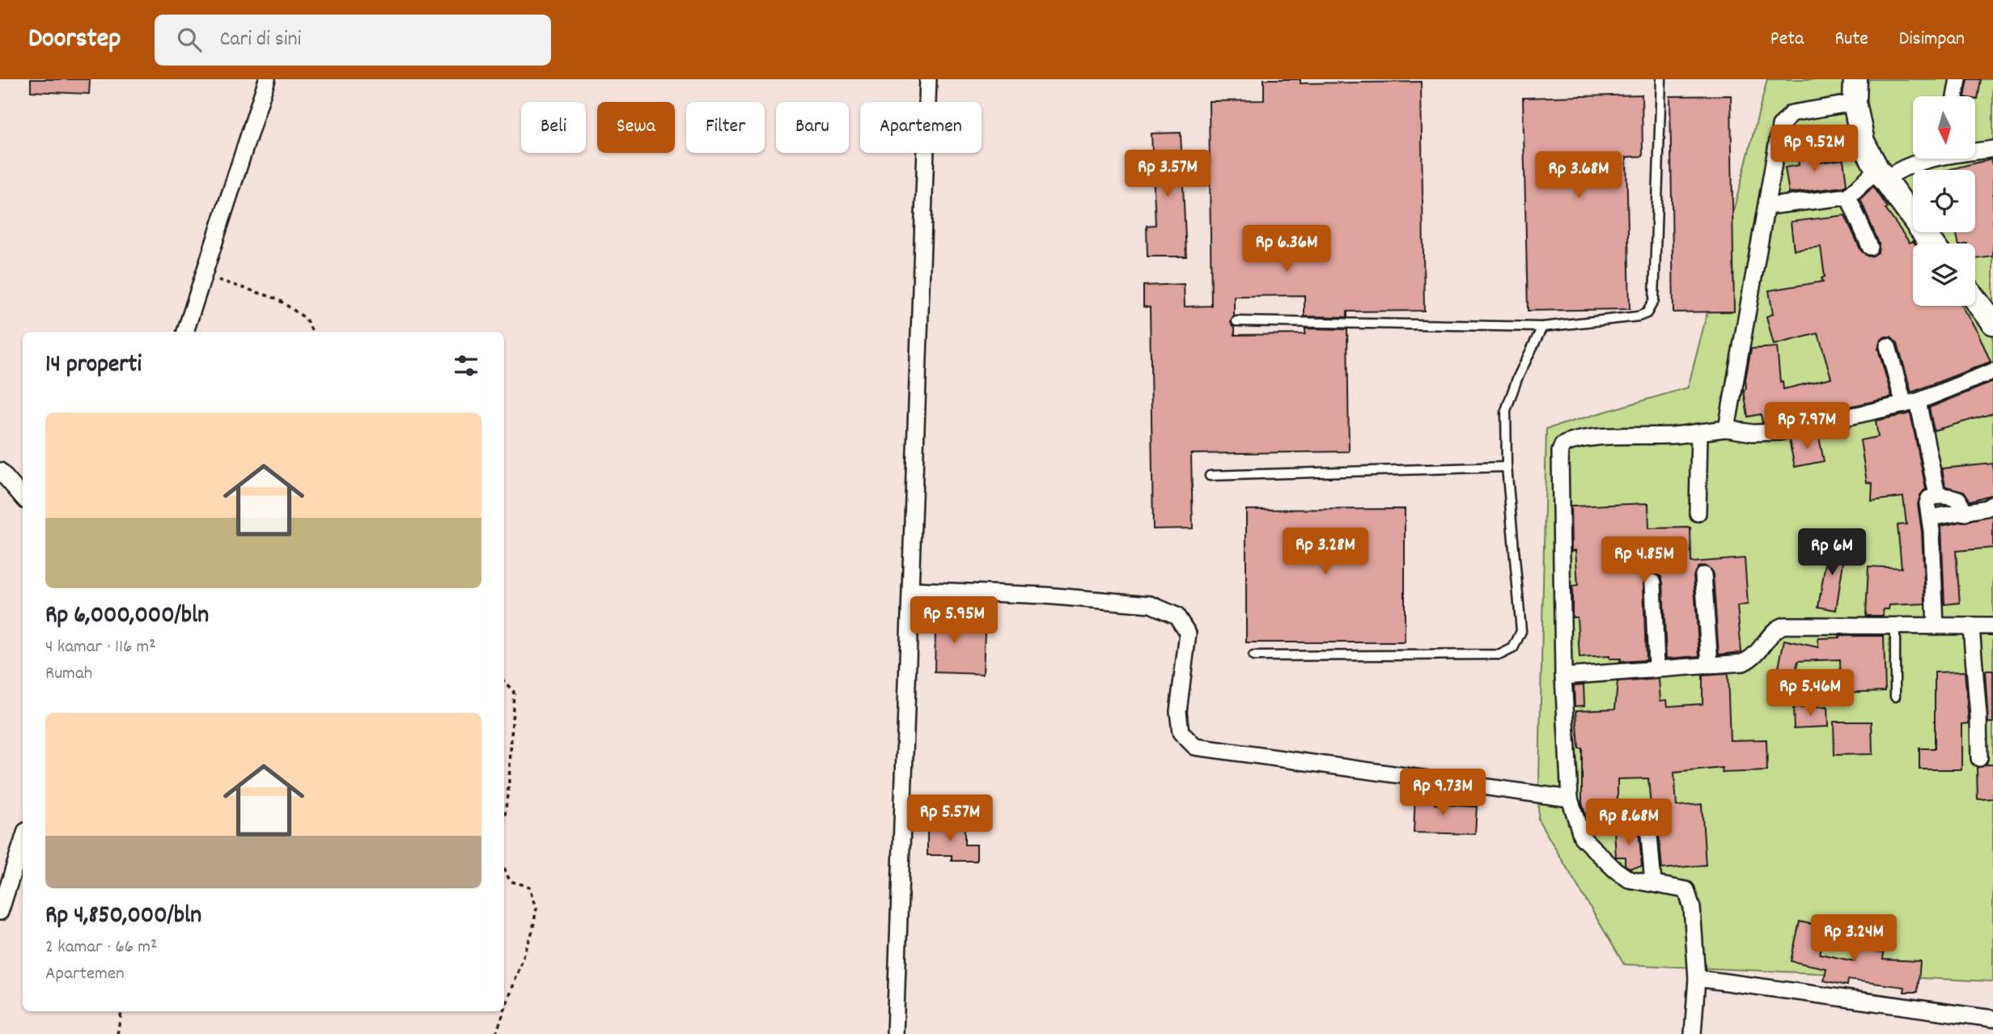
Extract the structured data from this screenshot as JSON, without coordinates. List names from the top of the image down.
{
  "north": "bottom",
  "page": {
    "header": "Doorstep",
    "search": "Cari di sini",
    "nav": ["Peta", "Rute", "Disimpan"],
    "chip": [
      "Beli",
      "Sewa",
      "Filter",
      "Baru",
      "Apartemen"
    ],
    "price": [
      "Rp 9.52M",
      "Rp 3.57M",
      "Rp 3.68M",
      "Rp 6.36M",
      "Rp 7.97M",
      "Rp 3.28M",
      "Rp 6M",
      "Rp 4.85M",
      "Rp 5.95M",
      "Rp 5.46M",
      "Rp 9.73M",
      "Rp 5.57M",
      "Rp 8.68M",
      "Rp 3.24M"
    ],
    "heading": "14 properti",
    "list": [
      {
        "name": "Rp 6,000,000/bln",
        "note": "4 kamar · 116 m² · Rumah"
      },
      {
        "name": "Rp 4,850,000/bln",
        "note": "2 kamar · 66 m² · Apartemen"
      }
    ]
  }
}
